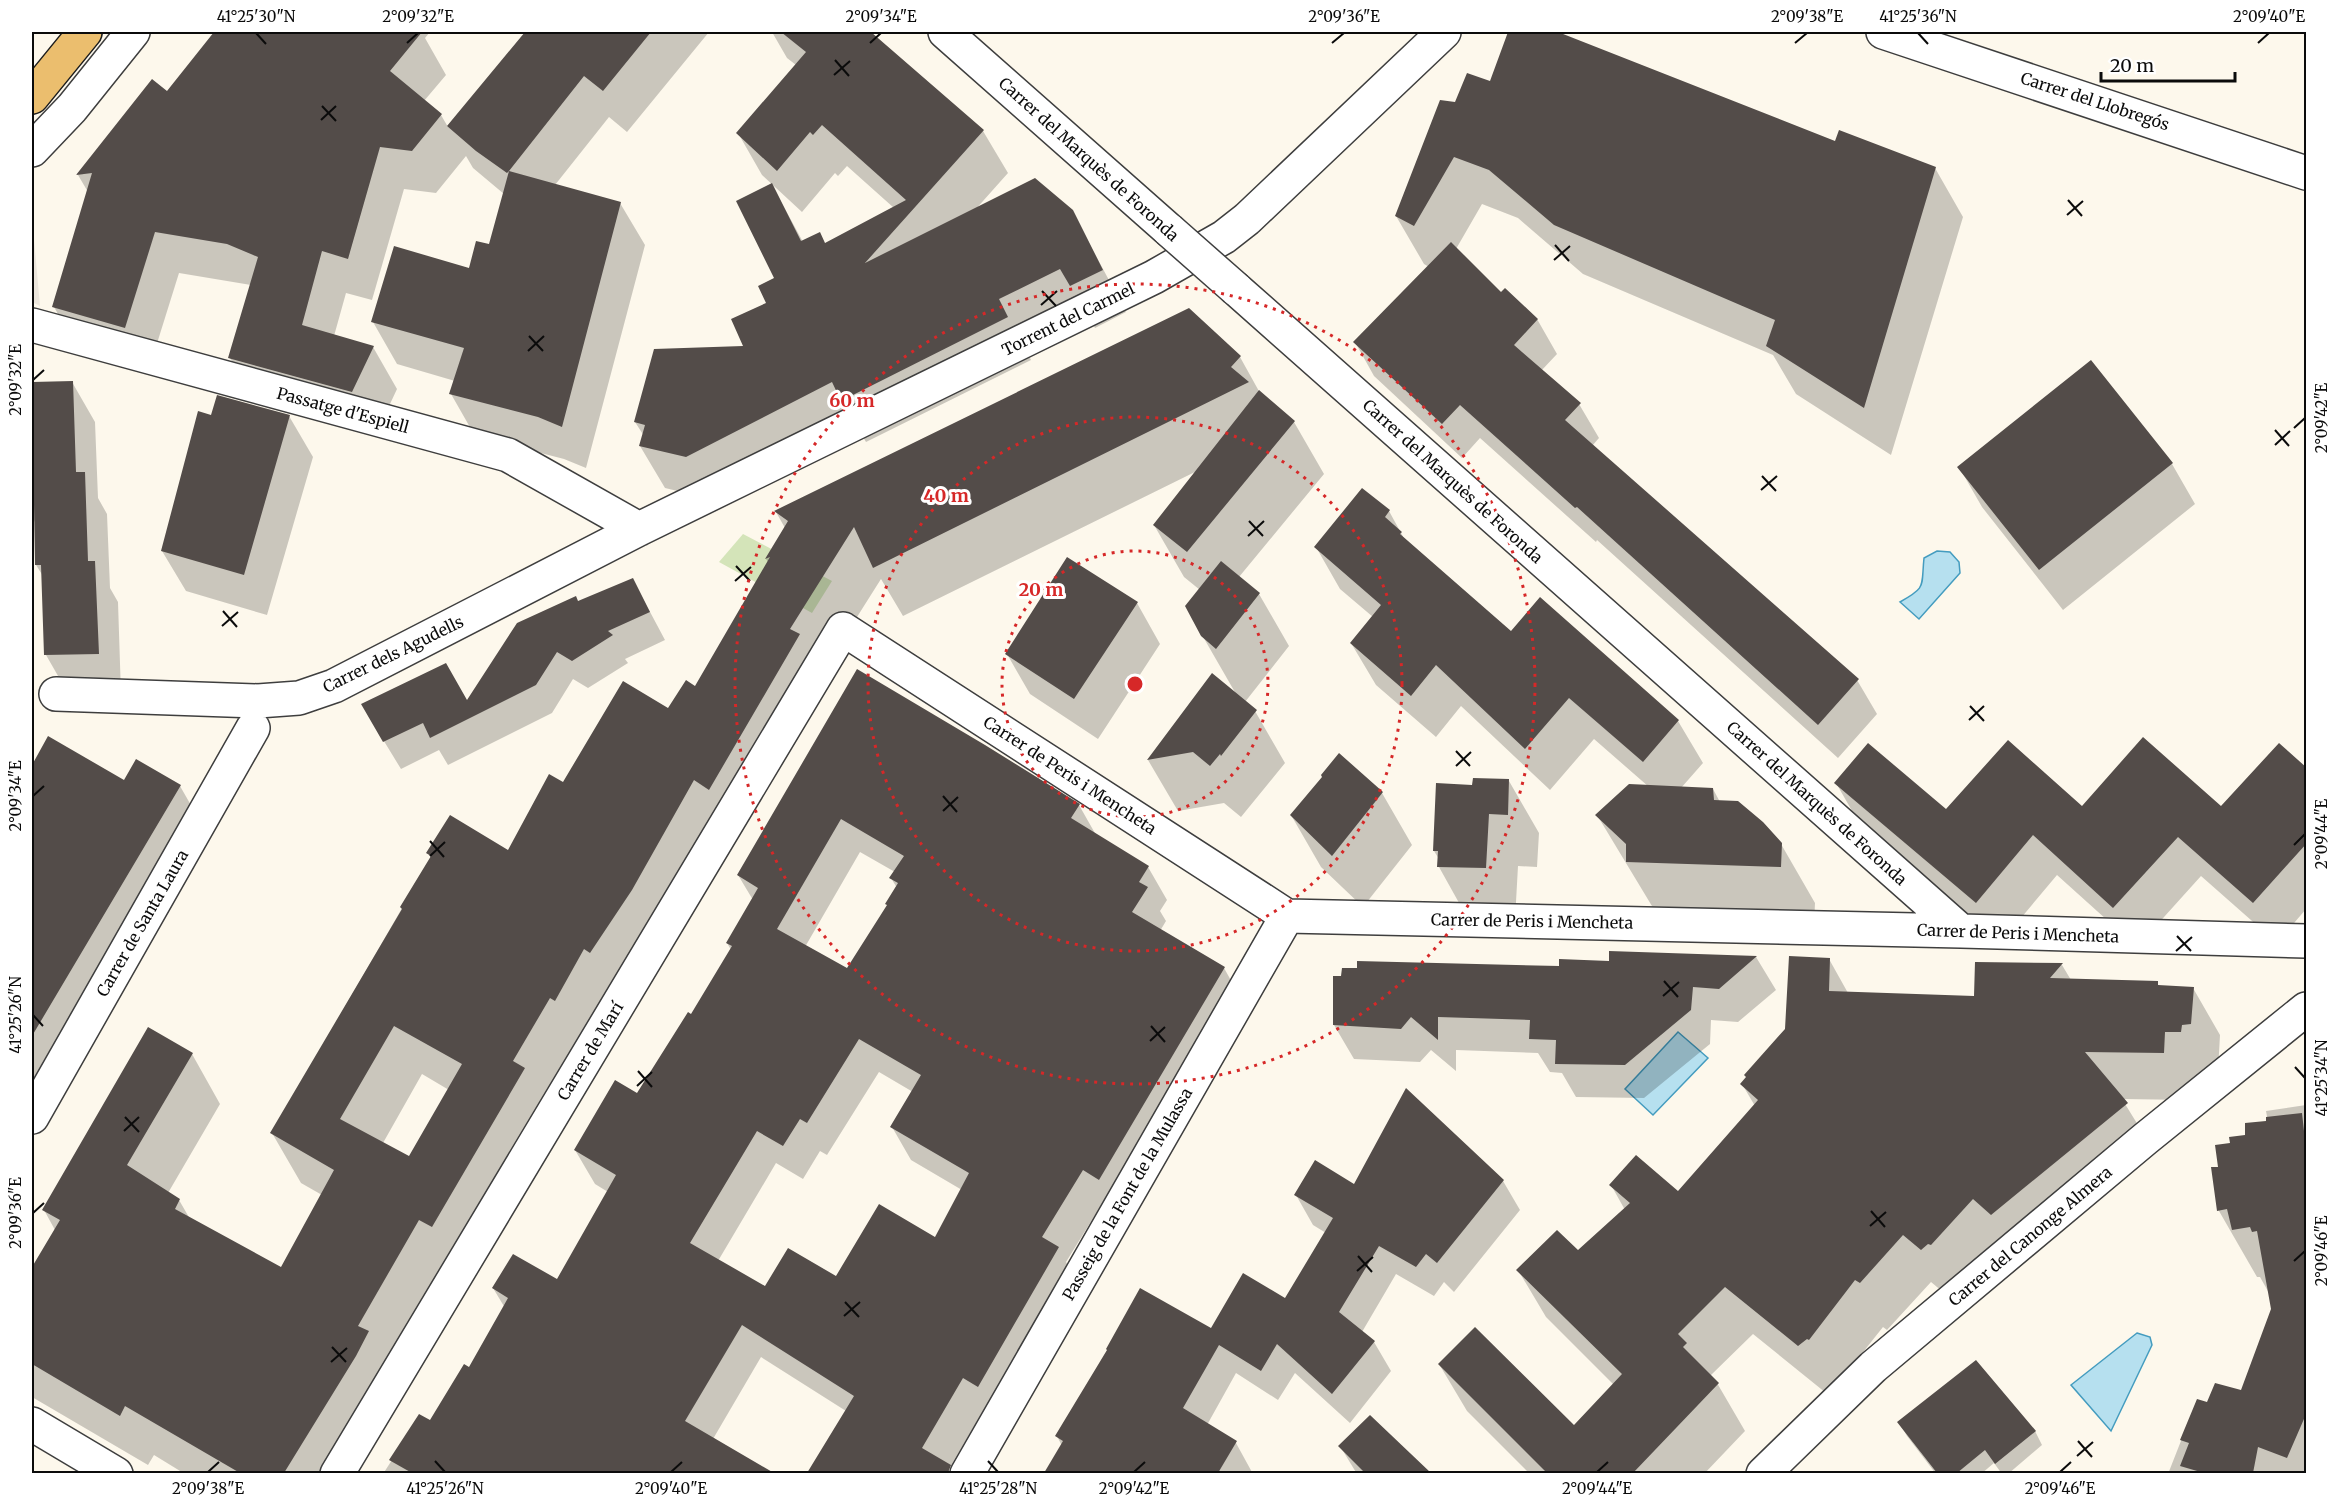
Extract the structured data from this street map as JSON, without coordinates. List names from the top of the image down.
{
  "streets": {
    "street": [
      "Carrer del Llobregós",
      "Carrer del Marquès de Foronda",
      "Torrent del Carmel",
      "Passatge d'Espiell",
      "Carrer dels Agudells",
      "Carrer de Peris i Mencheta",
      "Carrer de Santa Laura",
      "Carrer de Marí",
      "Passeig de la Font de la Mulassa",
      "Carrer del Canonge Almera"
    ]
  },
  "crossings": [
    ["Carrer del Marquès de Foronda", "Carrer de Peris i Mencheta"],
    ["Torrent del Carmel", "Passatge d'Espiell"],
    ["Torrent del Carmel", "Carrer dels Agudells"],
    ["Passatge d'Espiell", "Carrer dels Agudells"],
    ["Carrer de Peris i Mencheta", "Carrer de Marí"],
    ["Carrer de Peris i Mencheta", "Passeig de la Font de la Mulassa"]
  ],
  "scale_bar": "20 m",
  "coordinates": [
    "41°25'30\"N",
    "2°09'32\"E",
    "2°09'34\"E",
    "2°09'36\"E",
    "2°09'38\"E",
    "41°25'36\"N",
    "2°09'40\"E",
    "2°09'42\"E",
    "2°09'44\"E",
    "41°25'26\"N",
    "41°25'34\"N",
    "2°09'46\"E",
    "41°25'28\"N"
  ],
  "rings": ["60 m", "40 m", "20 m"]
}
